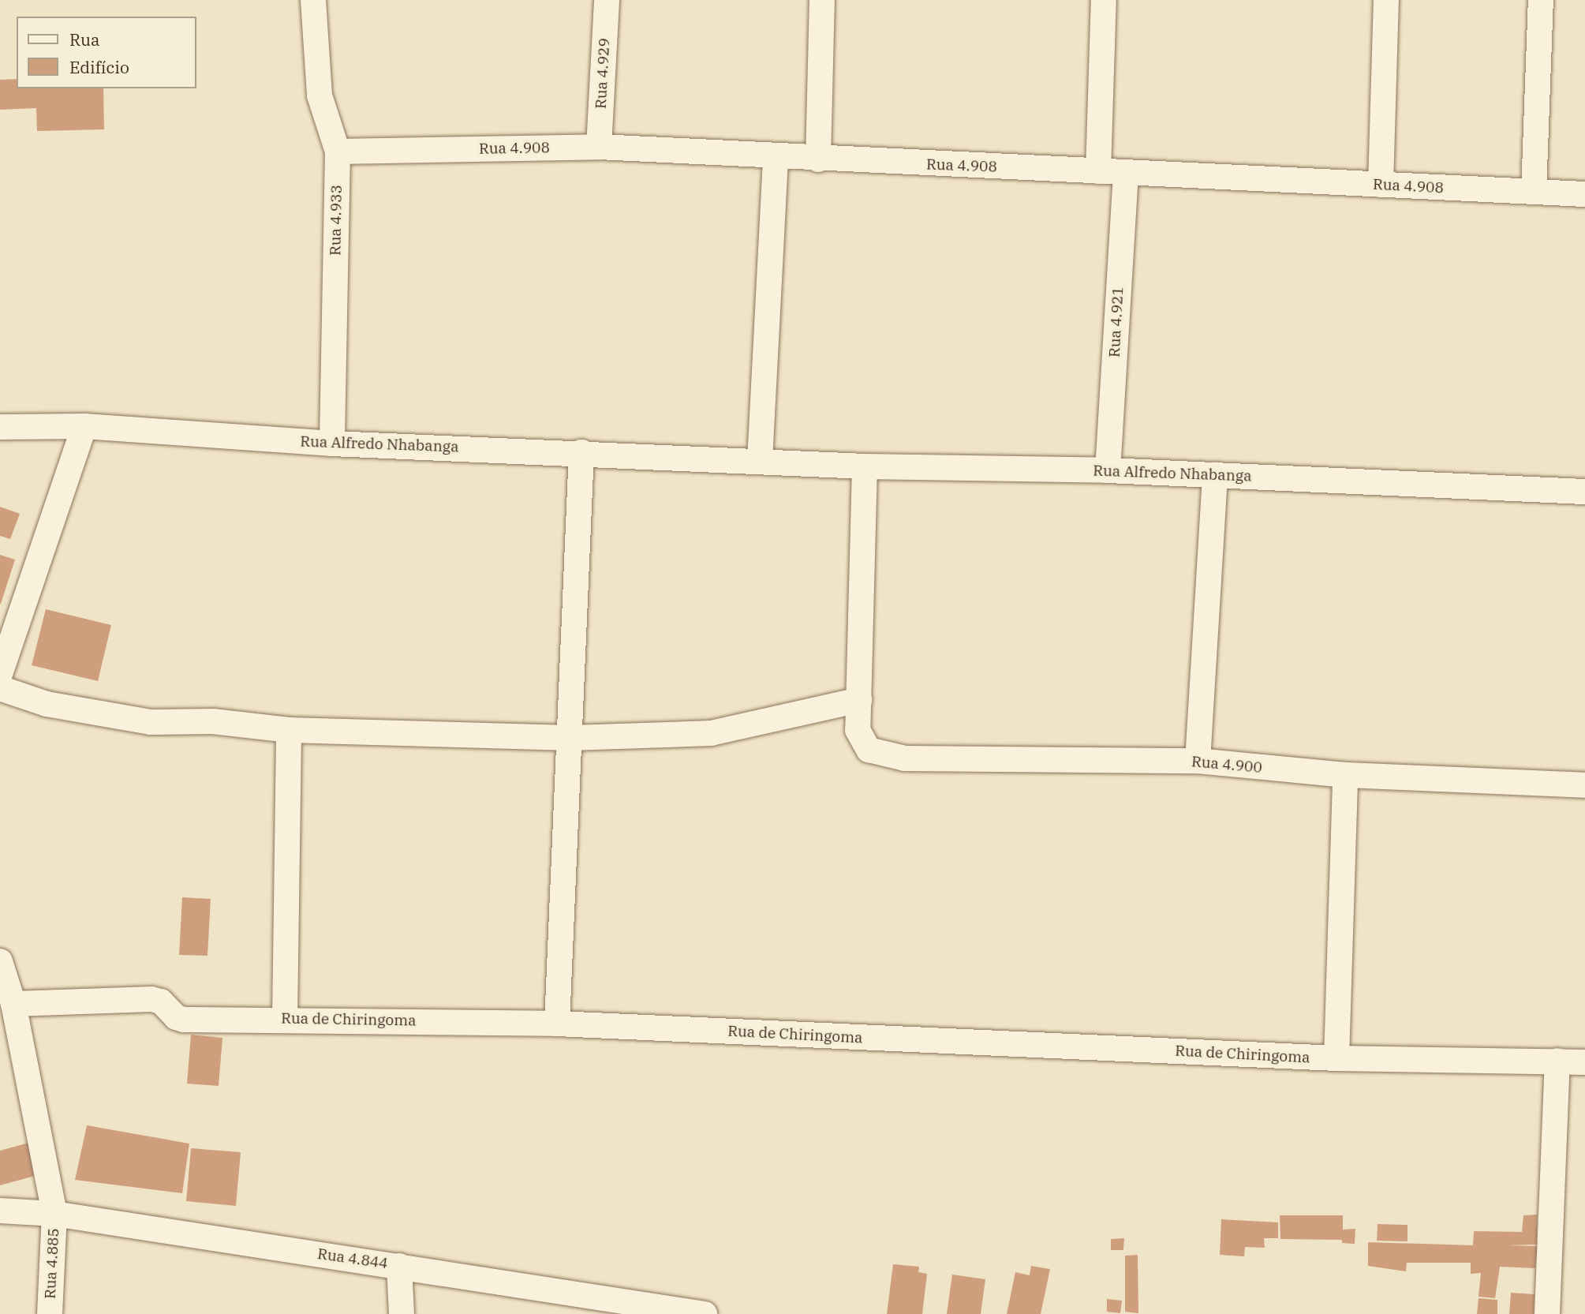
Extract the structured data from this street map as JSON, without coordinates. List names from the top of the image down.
{
  "streets": {
    "street": [
      "Rua 4.929",
      "Rua 4.908",
      "Rua 4.933",
      "Rua 4.921",
      "Rua Alfredo Nhabanga",
      "Rua 4.900",
      "Rua de Chiringoma",
      "Rua 4.844",
      "Rua 4.885"
    ]
  },
  "crossings": [
    ["Rua 4.929", "Rua 4.908"],
    ["Rua 4.908", "Rua 4.933"],
    ["Rua 4.908", "Rua 4.921"],
    ["Rua 4.933", "Rua Alfredo Nhabanga"],
    ["Rua 4.921", "Rua Alfredo Nhabanga"],
    ["Rua de Chiringoma", "Rua 4.885"],
    ["Rua 4.844", "Rua 4.885"]
  ],
  "legend": ["Rua", "Edifício"]
}
